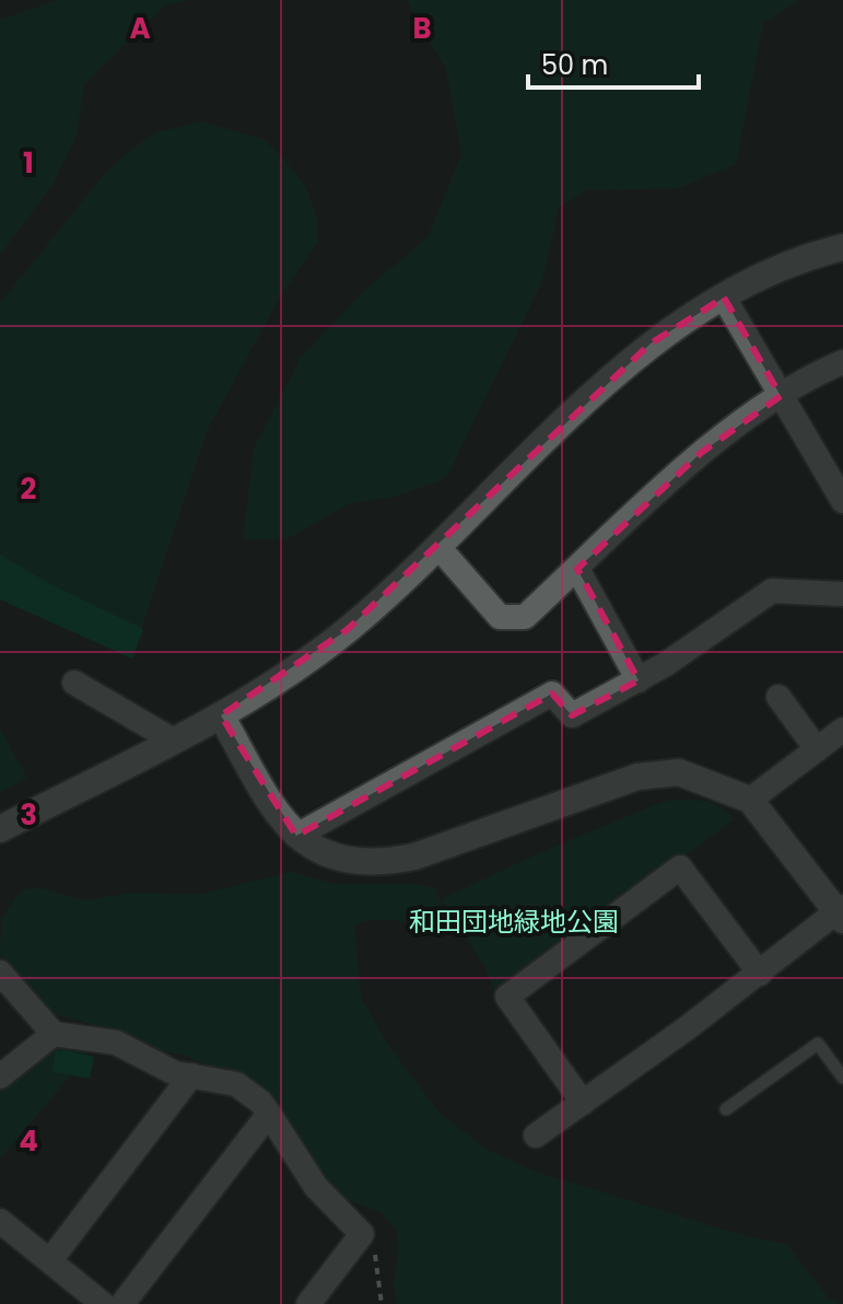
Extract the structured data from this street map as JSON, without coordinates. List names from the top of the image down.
{
  "parks": ["和田団地緑地公園"],
  "scale_bar": "50 m",
  "grid": {
    "columns": ["A", "B"],
    "rows": [
      "1",
      "2",
      "3",
      "4"
    ]
  }
}
